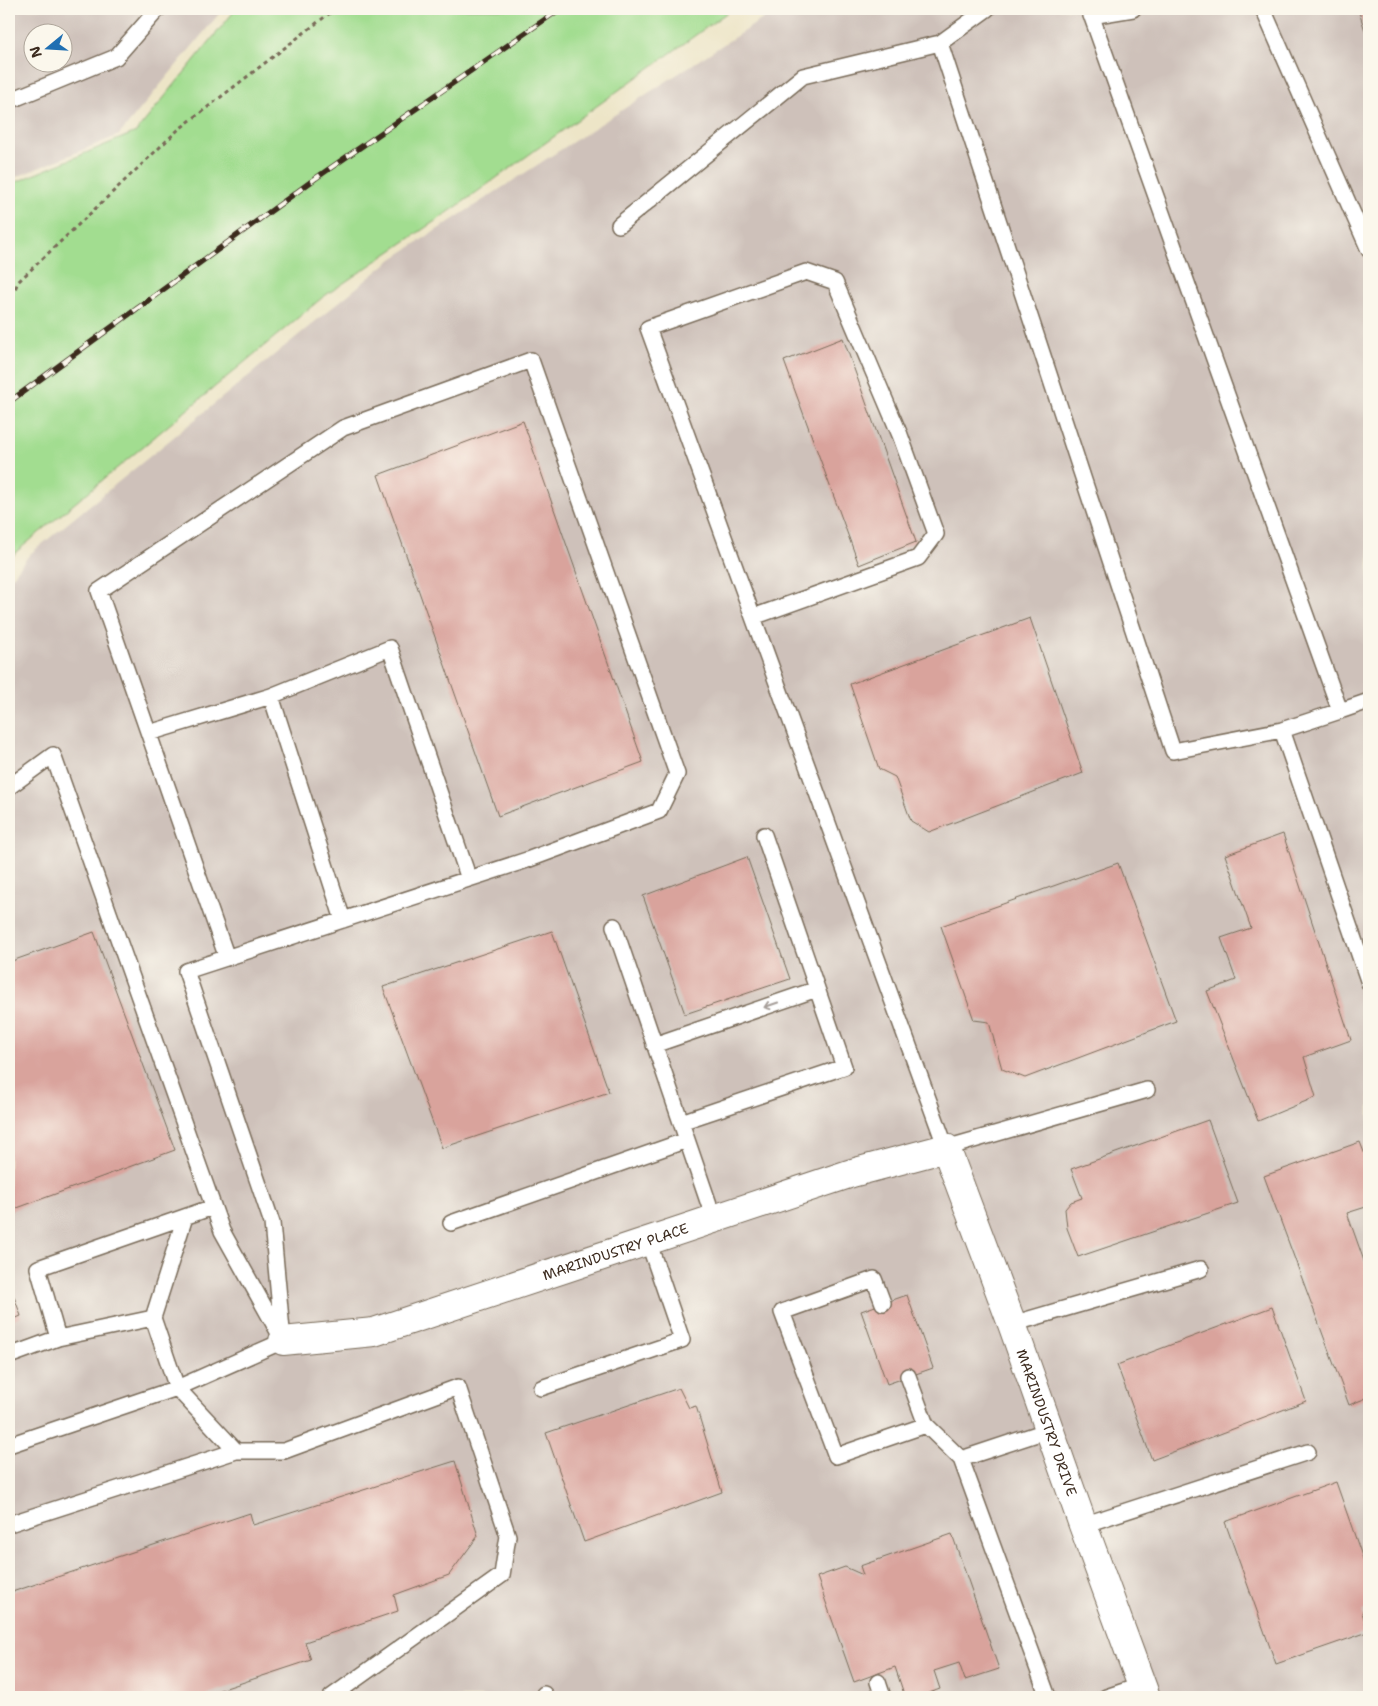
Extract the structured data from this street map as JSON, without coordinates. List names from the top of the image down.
{
  "streets": {
    "street": ["MARINDUSTRY PLACE", "MARINDUSTRY DRIVE"]
  },
  "crossings": [
    ["MARINDUSTRY PLACE", "MARINDUSTRY DRIVE"]
  ],
  "north": "left"
}
